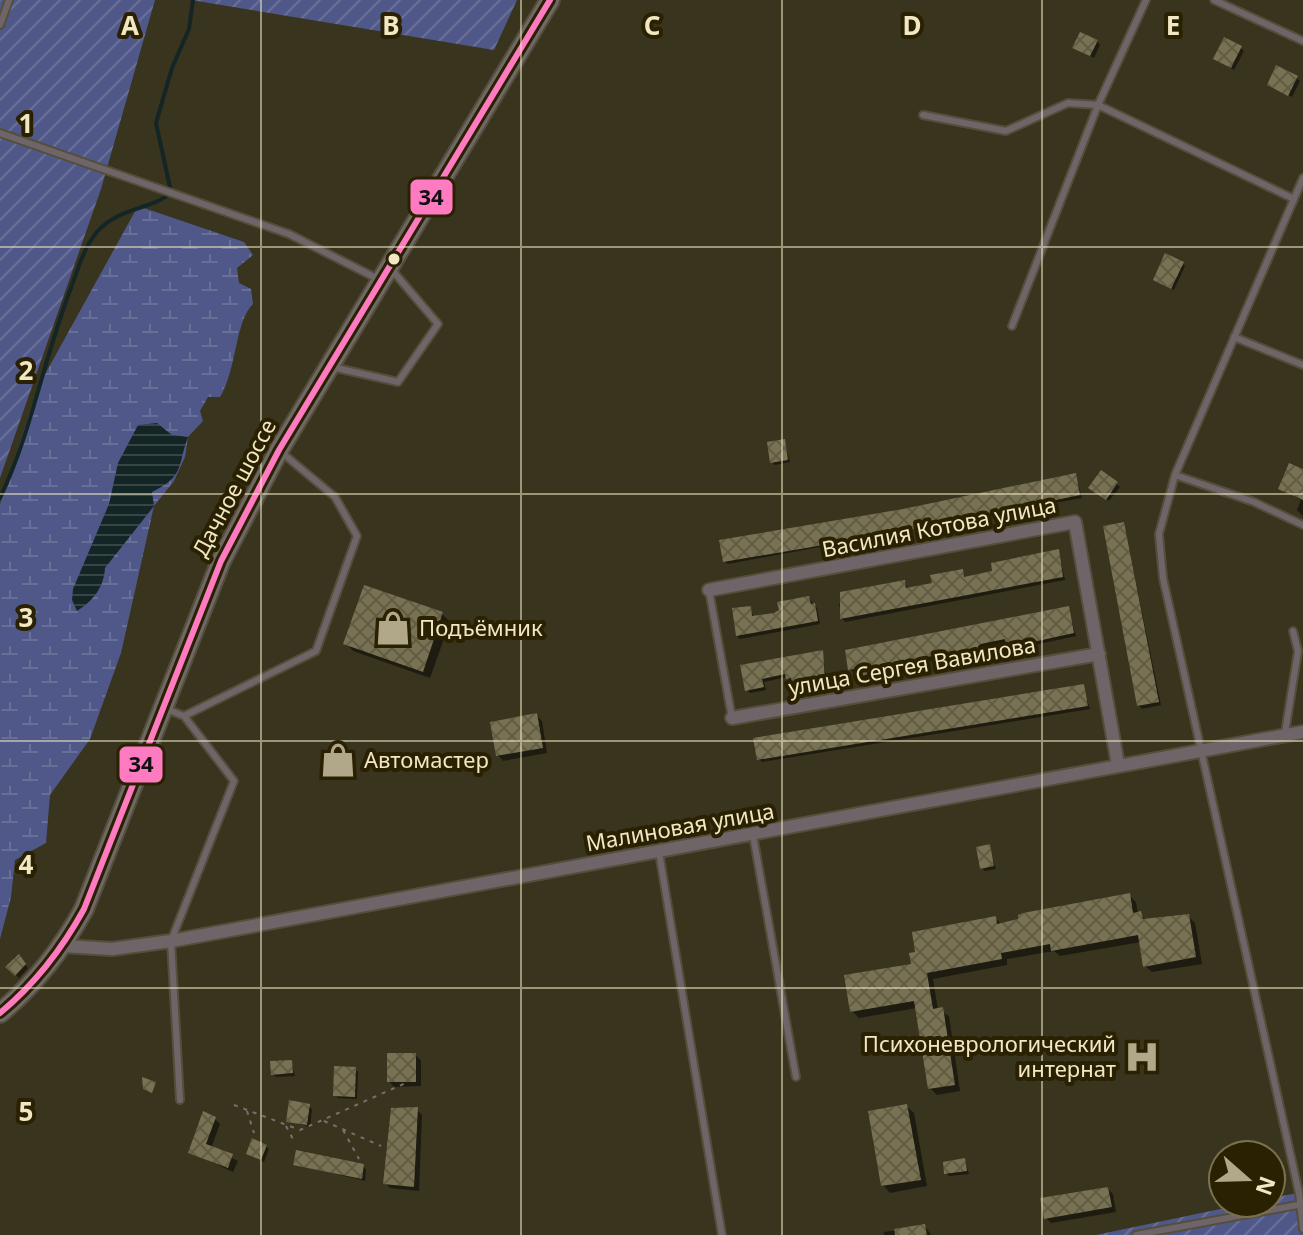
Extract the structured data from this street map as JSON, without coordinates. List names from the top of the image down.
{
  "streets": {
    "main road": ["Дачное шоссе"],
    "street": ["Василия Котова улица", "улица Сергея Вавилова", "Малиновая улица"]
  },
  "crossings": [
    ["Дачное шоссе", "Малиновая улица"],
    ["Василия Котова улица", "улица Сергея Вавилова"],
    ["Василия Котова улица", "Малиновая улица"]
  ],
  "places": {
    "shop": ["Подъёмник", "Автомастер"],
    "hospital": ["Психоневрологический интернат"]
  },
  "lines": ["transit line 34"],
  "north": "right",
  "grid": {
    "columns": [
      "A",
      "B",
      "C",
      "D",
      "E"
    ],
    "rows": [
      "1",
      "2",
      "3",
      "4",
      "5"
    ]
  }
}
